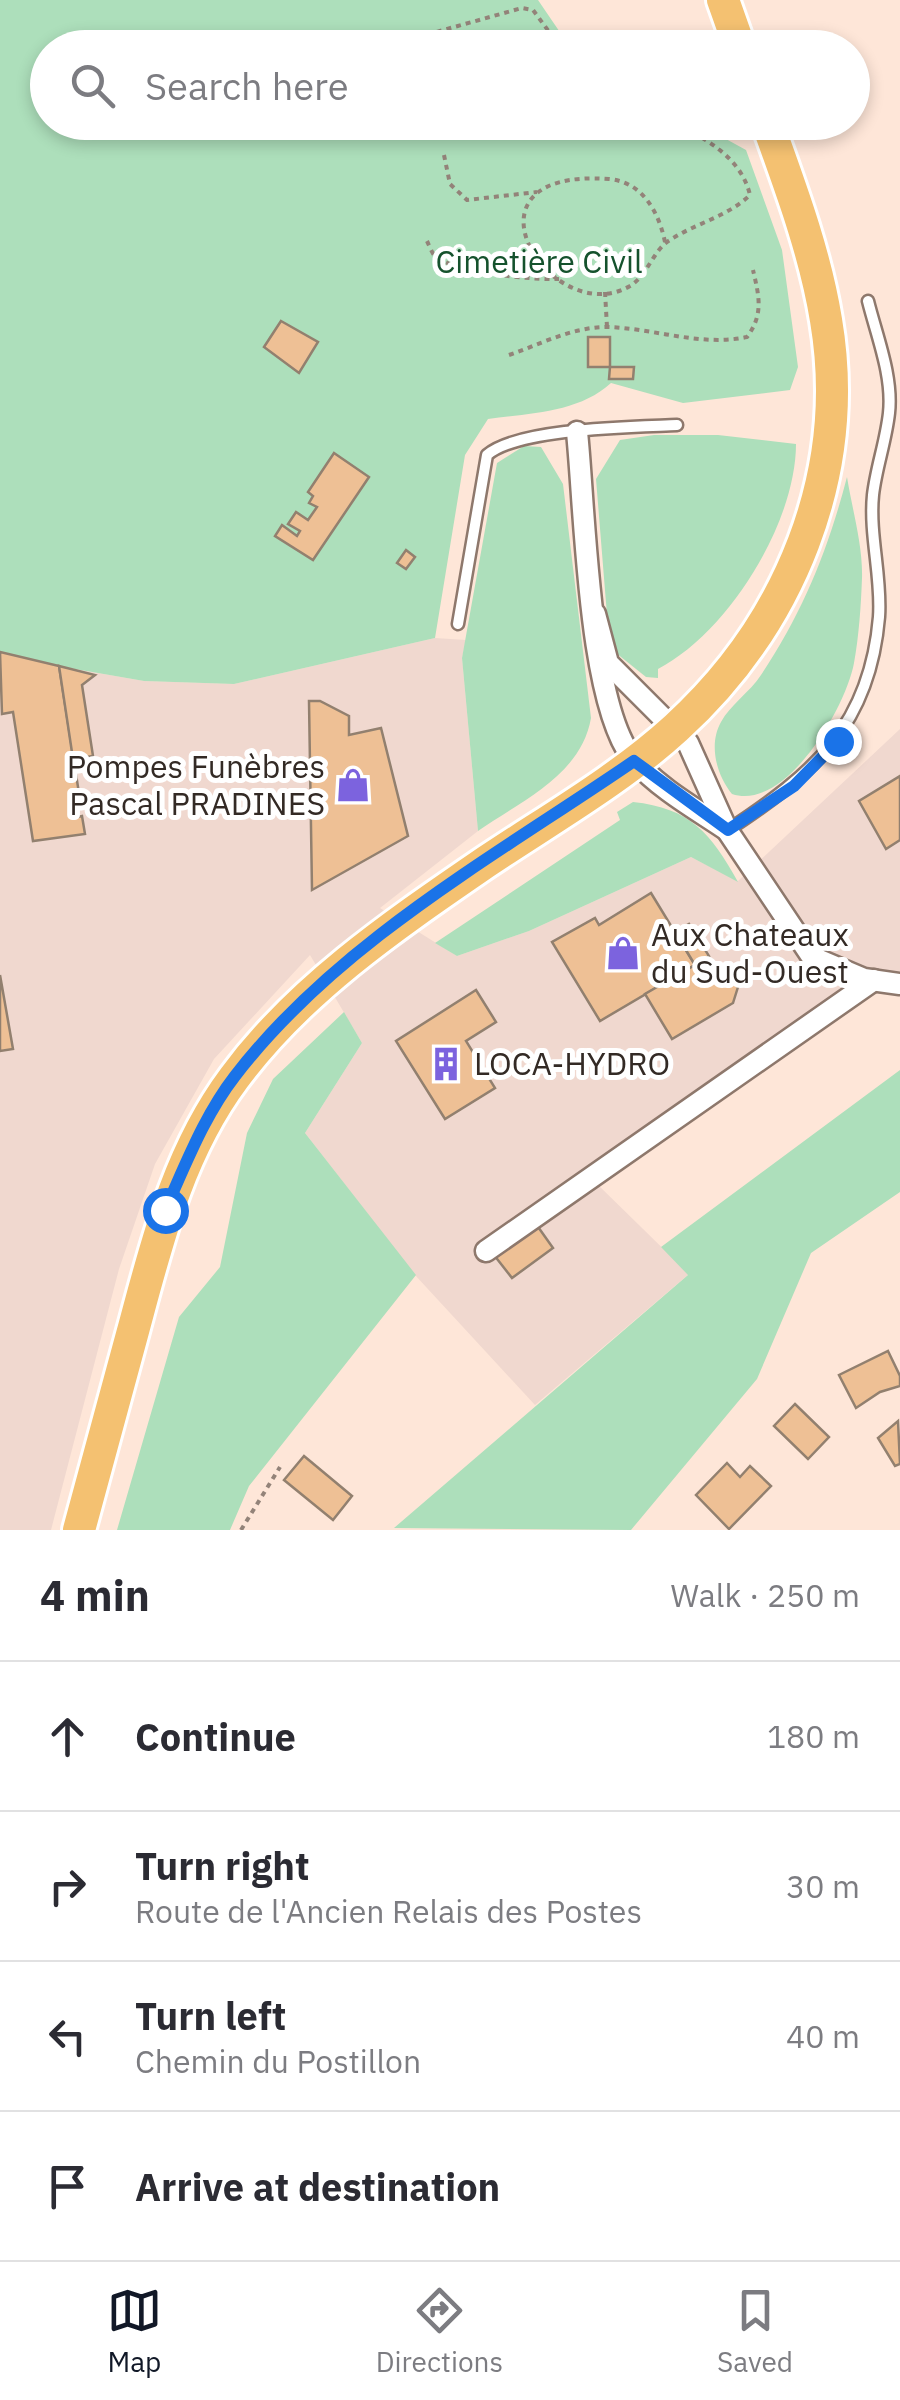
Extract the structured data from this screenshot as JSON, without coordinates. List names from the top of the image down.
{
  "parks": ["Cimetière Civil"],
  "places": {
    "shop": ["Pompes Funèbres Pascal PRADINES", "Aux Chateaux du Sud-Ouest"],
    "building": ["LOCA-HYDRO"]
  },
  "page": {
    "search": "Search here",
    "heading": ["4 min", "Walk · 250 m"],
    "list": [
      ["Continue", "180 m"],
      ["Turn right", "Route de l'Ancien Relais des Postes", "30 m"],
      ["Turn left", "Chemin du Postillon", "40 m"],
      "Arrive at destination"
    ],
    "nav": ["Map", "Directions", "Saved"]
  }
}
